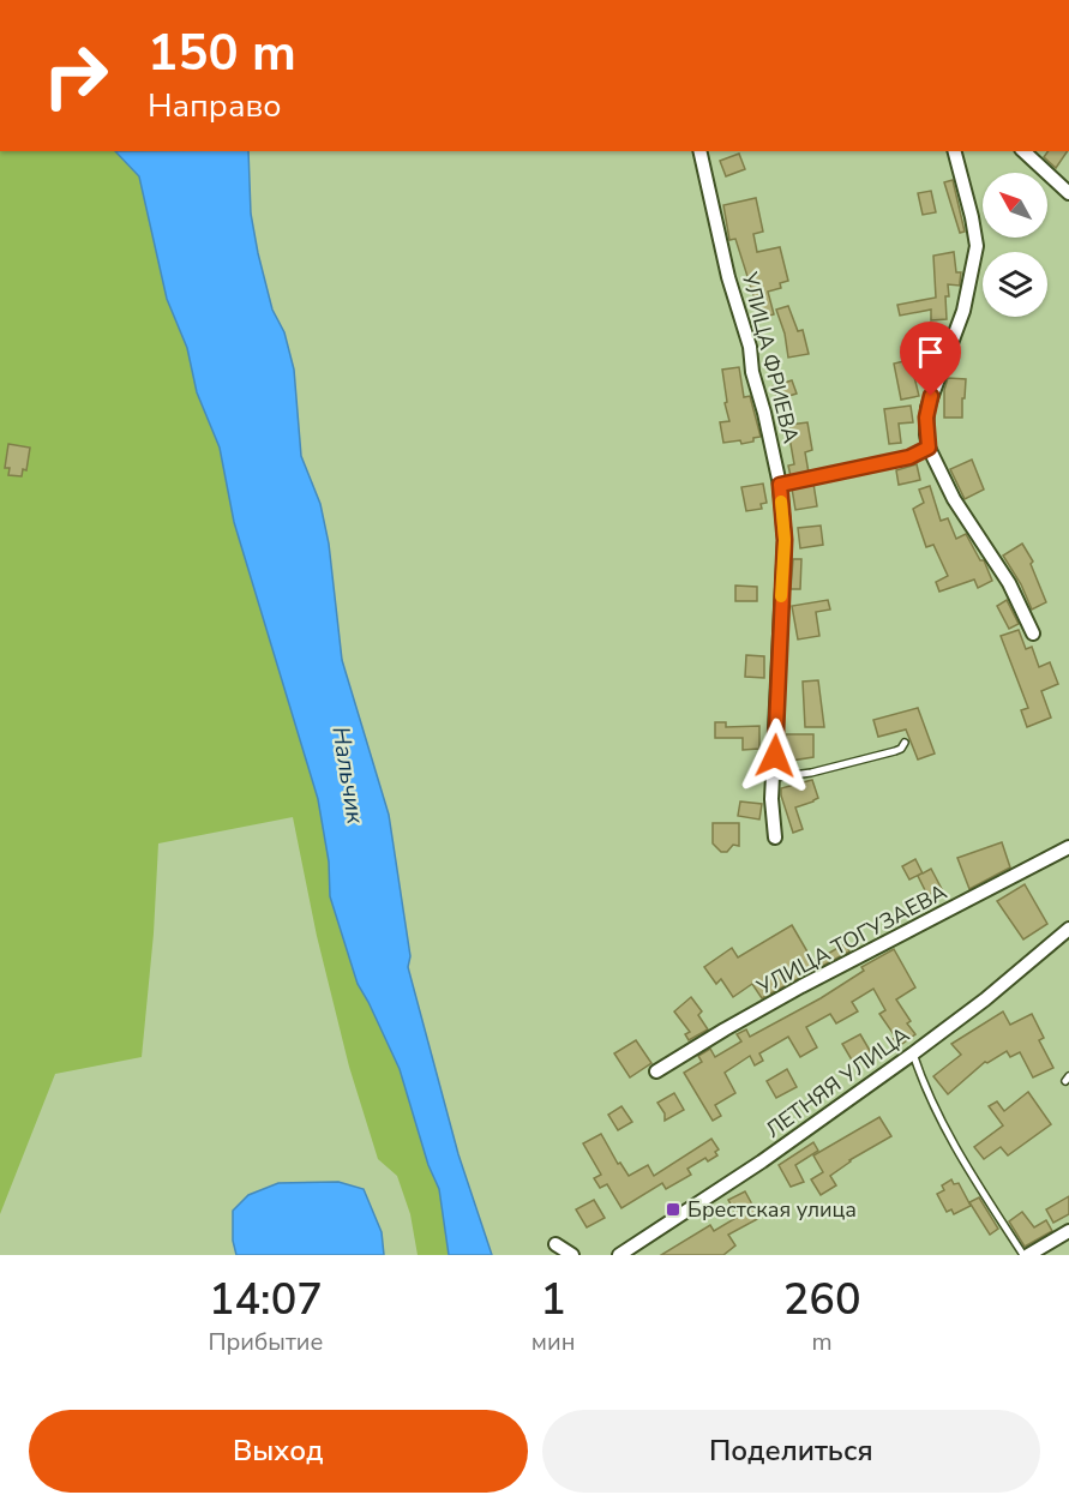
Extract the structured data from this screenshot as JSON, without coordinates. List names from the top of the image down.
{
  "streets": {
    "street": ["УЛИЦА ФРИЕВА", "УЛИЦА ТОГУЗАЕВА", "ЛЕТНЯЯ УЛИЦА"]
  },
  "water": ["Нальчик"],
  "places": {
    "transit": ["Брестская улица"]
  },
  "north": "top left",
  "page": {
    "turn": ["150 m", "Направо"],
    "eta": [
      "14:07",
      "Прибытие",
      "1",
      "мин",
      "260",
      "m"
    ],
    "buttons": ["Выход", "Поделиться"]
  }
}
